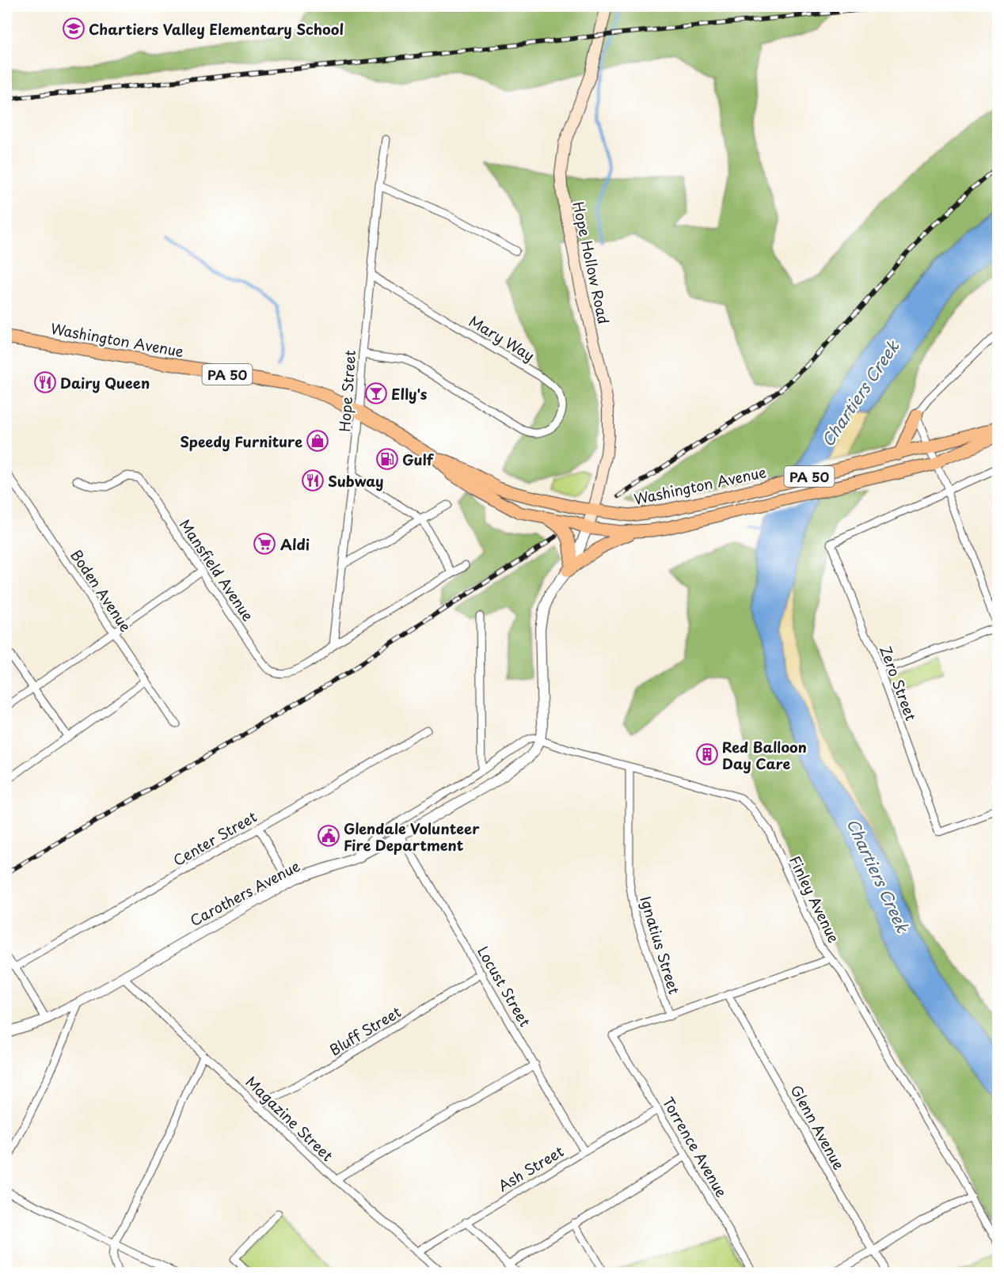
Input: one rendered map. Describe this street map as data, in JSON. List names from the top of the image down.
{
  "streets": {
    "main road": ["Hope Hollow Road", "Washington Avenue", "PA 50"],
    "street": [
      "Mary Way",
      "Hope Street",
      "Mansfield Avenue",
      "Boden Avenue",
      "Zero Street",
      "Center Street",
      "Carothers Avenue",
      "Finley Avenue",
      "Ignatius Street",
      "Locust Street",
      "Bluff Street",
      "Magazine Street",
      "Glenn Avenue",
      "Torrence Avenue",
      "Ash Street"
    ]
  },
  "crossings": [
    ["Hope Hollow Road", "Washington Avenue"],
    ["Mary Way", "Hope Street"],
    ["Washington Avenue", "PA 50"],
    ["Washington Avenue", "Hope Street"],
    ["Hope Street", "Mansfield Avenue"],
    ["Carothers Avenue", "Finley Avenue"],
    ["Carothers Avenue", "Locust Street"],
    ["Carothers Avenue", "Magazine Street"],
    ["Finley Avenue", "Ignatius Street"],
    ["Ignatius Street", "Torrence Avenue"],
    ["Locust Street", "Bluff Street"],
    ["Locust Street", "Ash Street"],
    ["Bluff Street", "Magazine Street"],
    ["Magazine Street", "Ash Street"],
    ["Torrence Avenue", "Ash Street"]
  ],
  "water": ["Chartiers Creek"],
  "places": {
    "school or university": ["Chartiers Valley Elementary School"],
    "restaurant": ["Dairy Queen", "Subway"],
    "bar": ["Elly's"],
    "shop": ["Speedy Furniture"],
    "fuel station": ["Gulf"],
    "supermarket": ["Aldi"],
    "building": ["Red Balloon Day Care"],
    "public building": ["Glendale Volunteer Fire Department"]
  }
}
